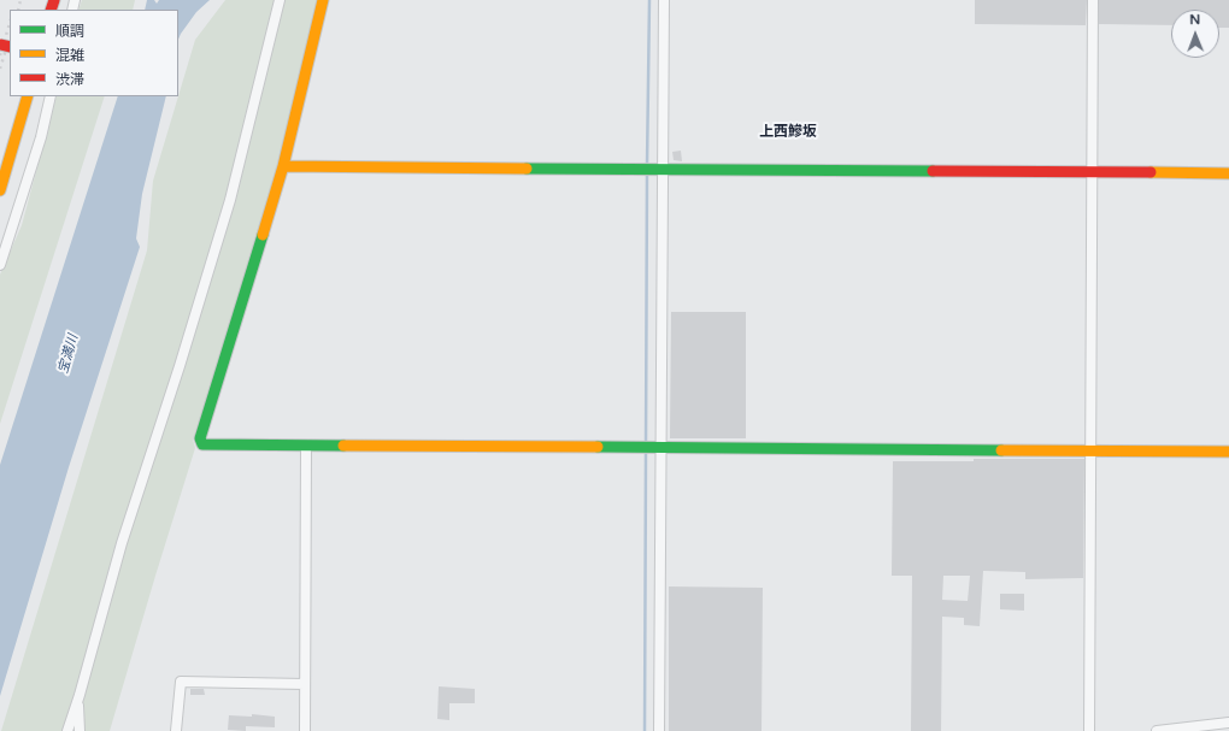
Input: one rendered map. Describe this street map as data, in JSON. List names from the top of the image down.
{
  "districts": ["上西鰺坂"],
  "water": ["宝満川"],
  "legend": ["順調", "混雑", "渋滞"],
  "north": "top"
}
